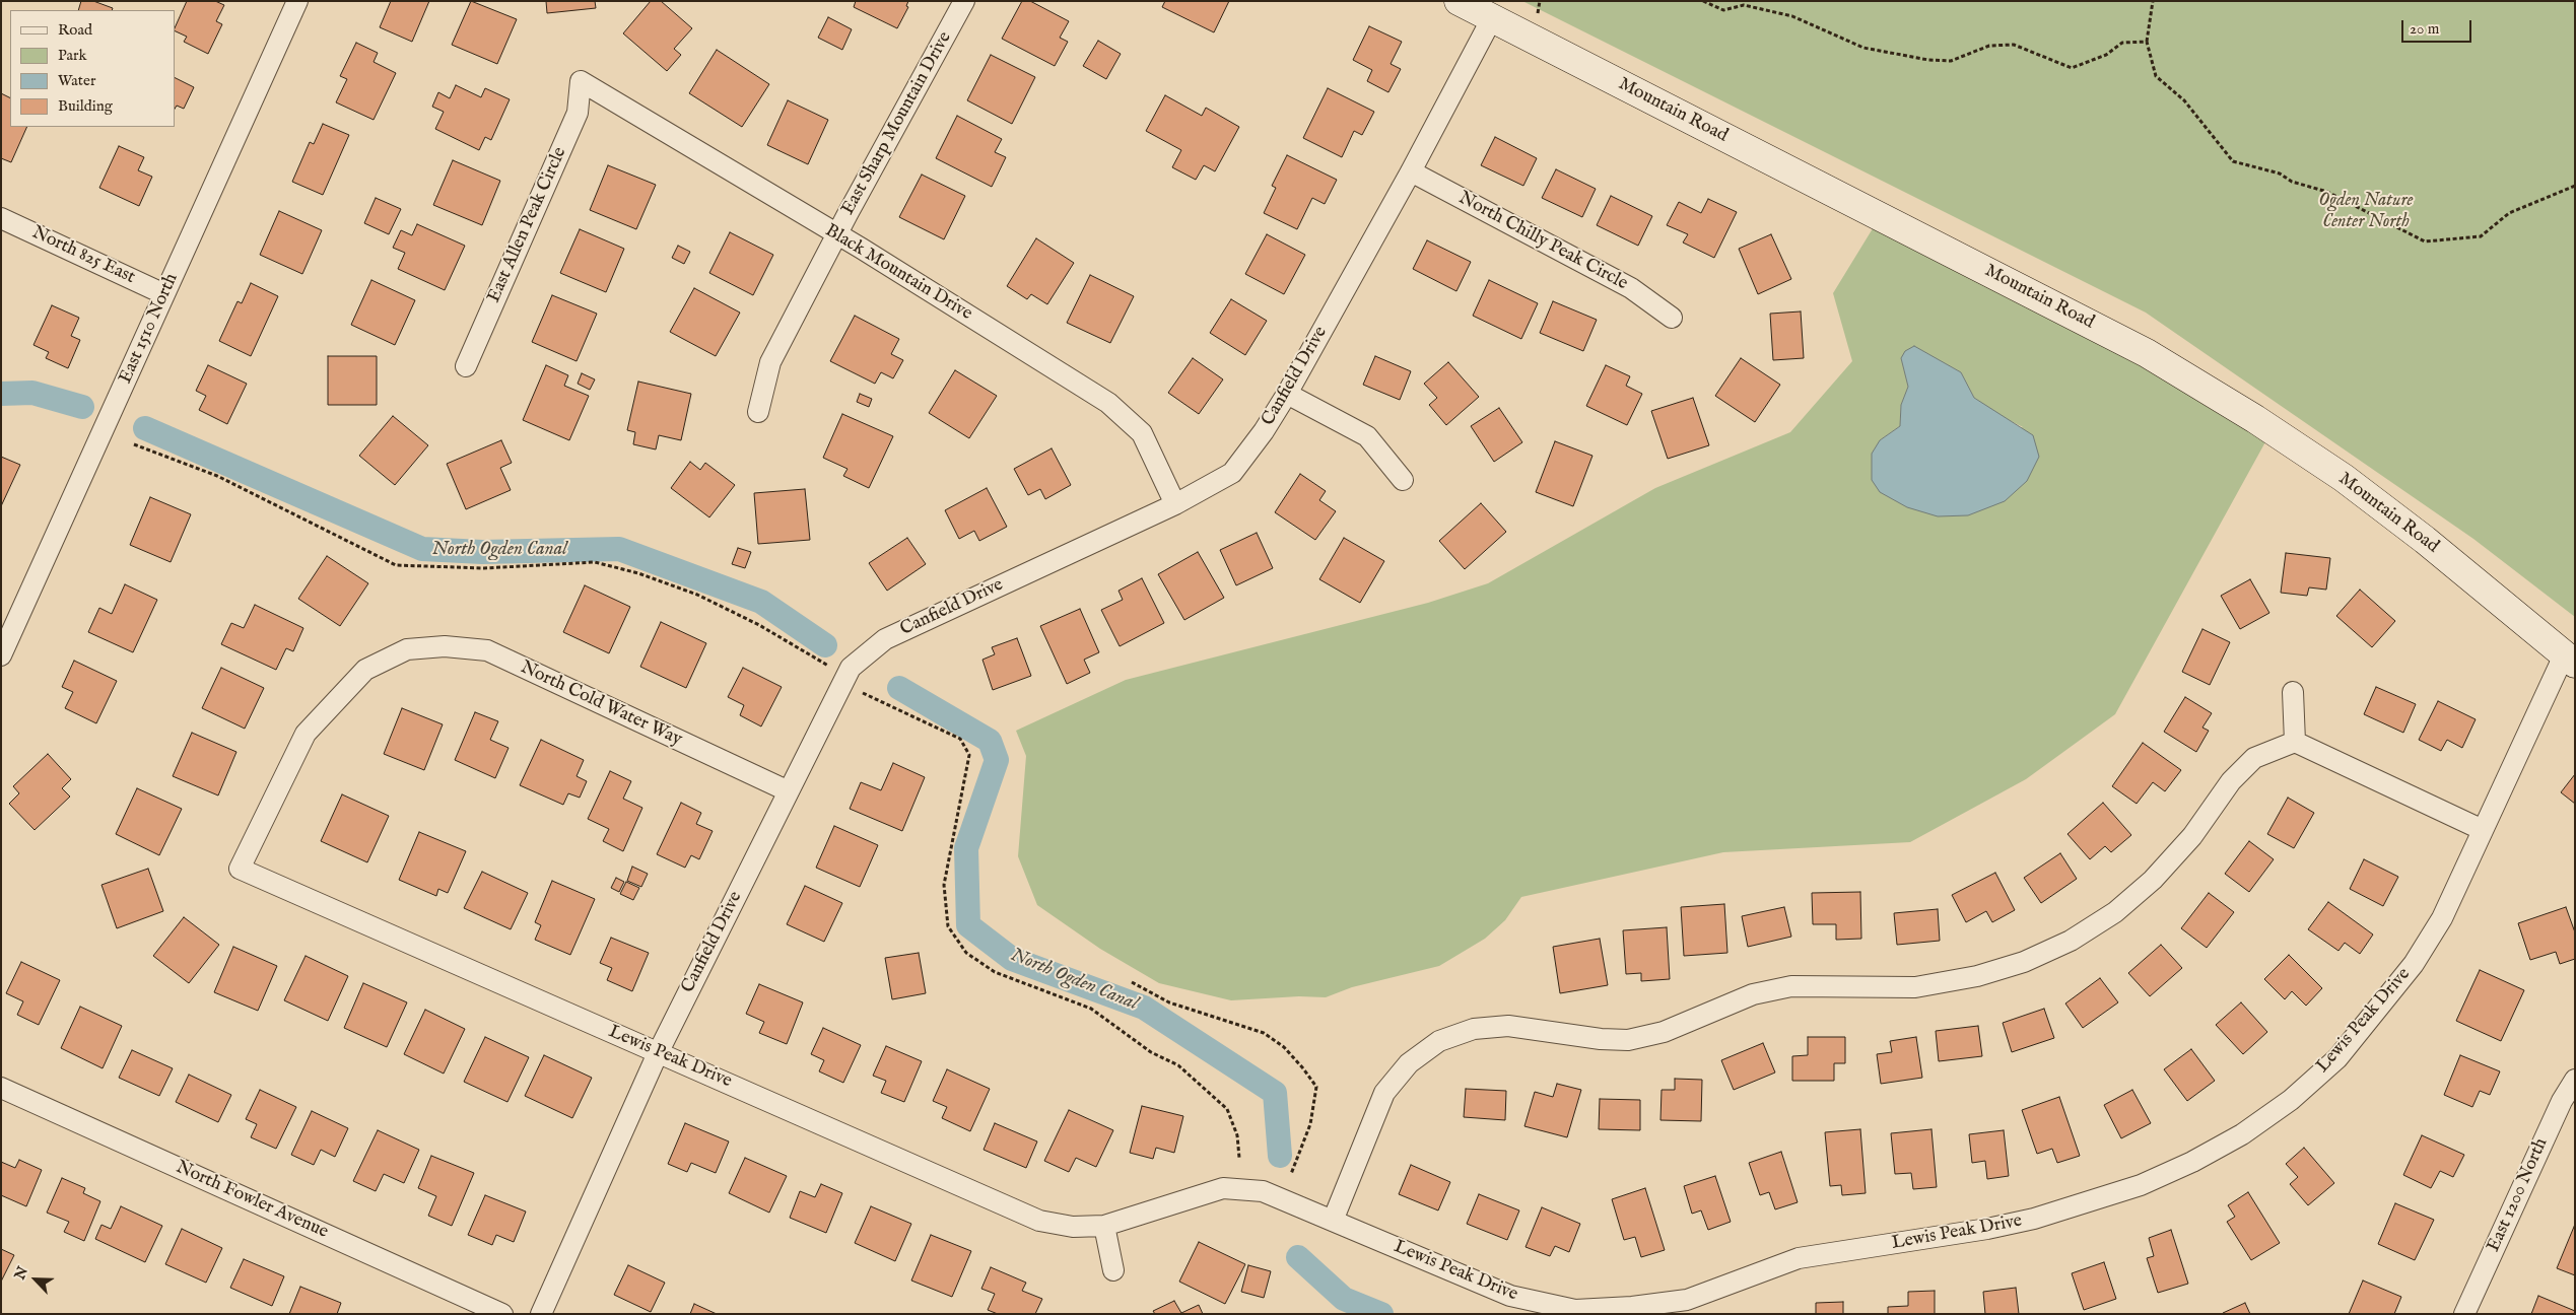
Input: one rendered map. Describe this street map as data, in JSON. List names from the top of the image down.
{
  "streets": {
    "street": [
      "Mountain Road",
      "East Sharp Mountain Drive",
      "East Allen Peak Circle",
      "North Chilly Peak Circle",
      "North 825 East",
      "Black Mountain Drive",
      "East 1510 North",
      "Canfield Drive",
      "North Cold Water Way",
      "Lewis Peak Drive",
      "East 1200 North",
      "North Fowler Avenue"
    ]
  },
  "crossings": [
    ["Mountain Road", "Canfield Drive"],
    ["Mountain Road", "Lewis Peak Drive"],
    ["East Sharp Mountain Drive", "Black Mountain Drive"],
    ["East Allen Peak Circle", "Black Mountain Drive"],
    ["North Chilly Peak Circle", "Canfield Drive"],
    ["North 825 East", "East 1510 North"],
    ["Black Mountain Drive", "Canfield Drive"],
    ["Canfield Drive", "North Cold Water Way"],
    ["Canfield Drive", "Lewis Peak Drive"],
    ["North Cold Water Way", "Lewis Peak Drive"]
  ],
  "water": ["North Ogden Canal"],
  "parks": ["Ogden Nature Center North"],
  "legend": [
    "Road",
    "Park",
    "Water",
    "Building"
  ],
  "scale_bar": "20 m",
  "north": "top left"
}
